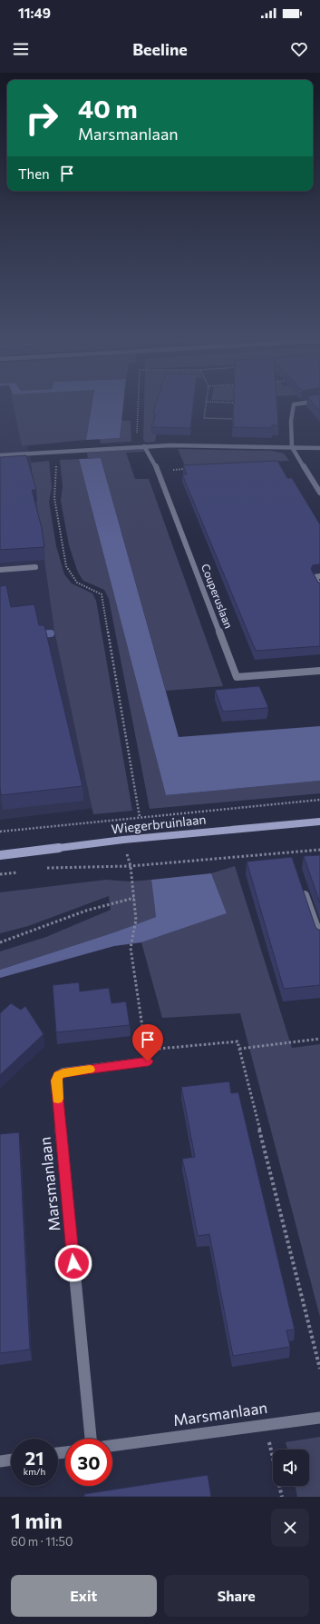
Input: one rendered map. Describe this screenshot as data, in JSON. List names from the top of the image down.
{
  "streets": {
    "street": ["Couperuslaan", "Wiegerbruinlaan", "Marsmanlaan"]
  },
  "page": {
    "status": "11:49",
    "header": "Beeline",
    "turn": ["40 m", "Marsmanlaan"],
    "then": "Then",
    "speed": "21 km/h",
    "limit": "30",
    "heading": ["1 min", "60 m · 11:50"],
    "buttons": ["Exit", "Share"]
  }
}
